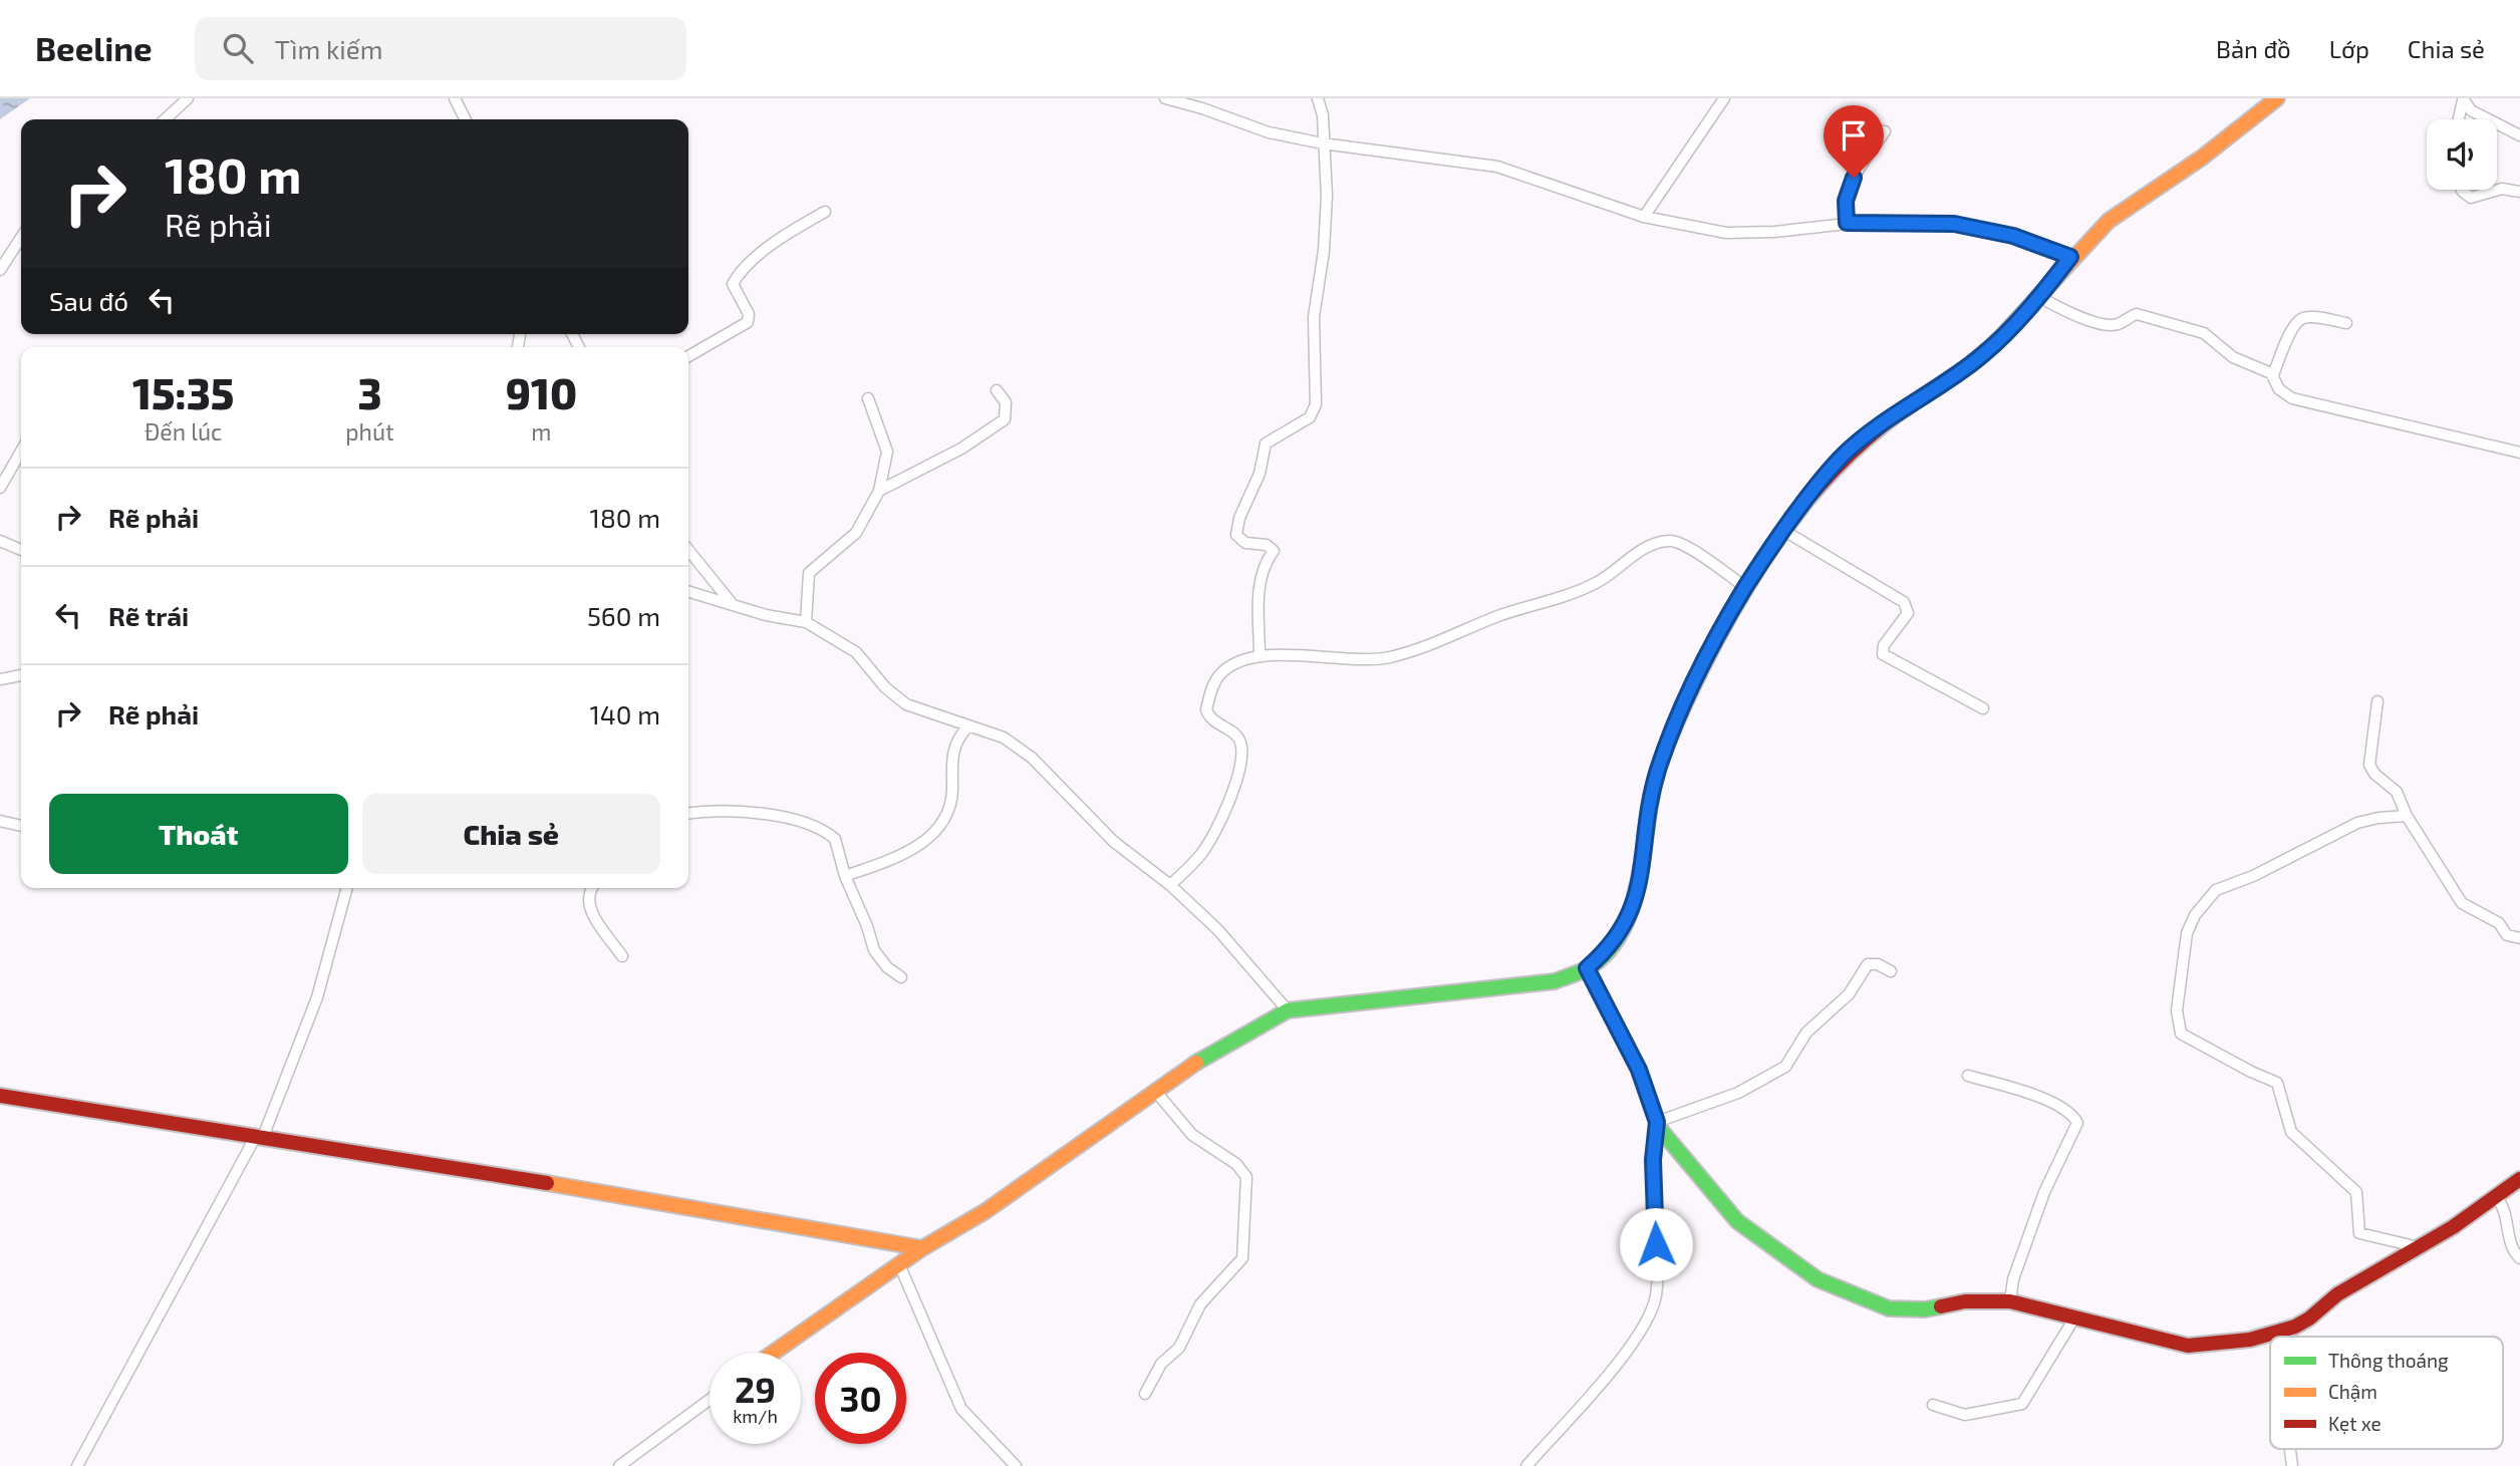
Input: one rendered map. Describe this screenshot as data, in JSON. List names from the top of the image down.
{
  "legend": ["Thông thoáng", "Chậm", "Kẹt xe"],
  "page": {
    "header": "Beeline",
    "search": "Tìm kiếm",
    "nav": ["Bản đồ", "Lớp", "Chia sẻ"],
    "turn": ["180 m", "Rẽ phải"],
    "then": "Sau đó",
    "eta": [
      "15:35",
      "Đến lúc",
      "3",
      "phút",
      "910",
      "m"
    ],
    "list": [
      {
        "name": "Rẽ phải",
        "value": "180 m"
      },
      {
        "name": "Rẽ trái",
        "value": "560 m"
      },
      {
        "name": "Rẽ phải",
        "value": "140 m"
      }
    ],
    "buttons": ["Thoát", "Chia sẻ"],
    "speed": "29 km/h",
    "limit": "30"
  }
}
